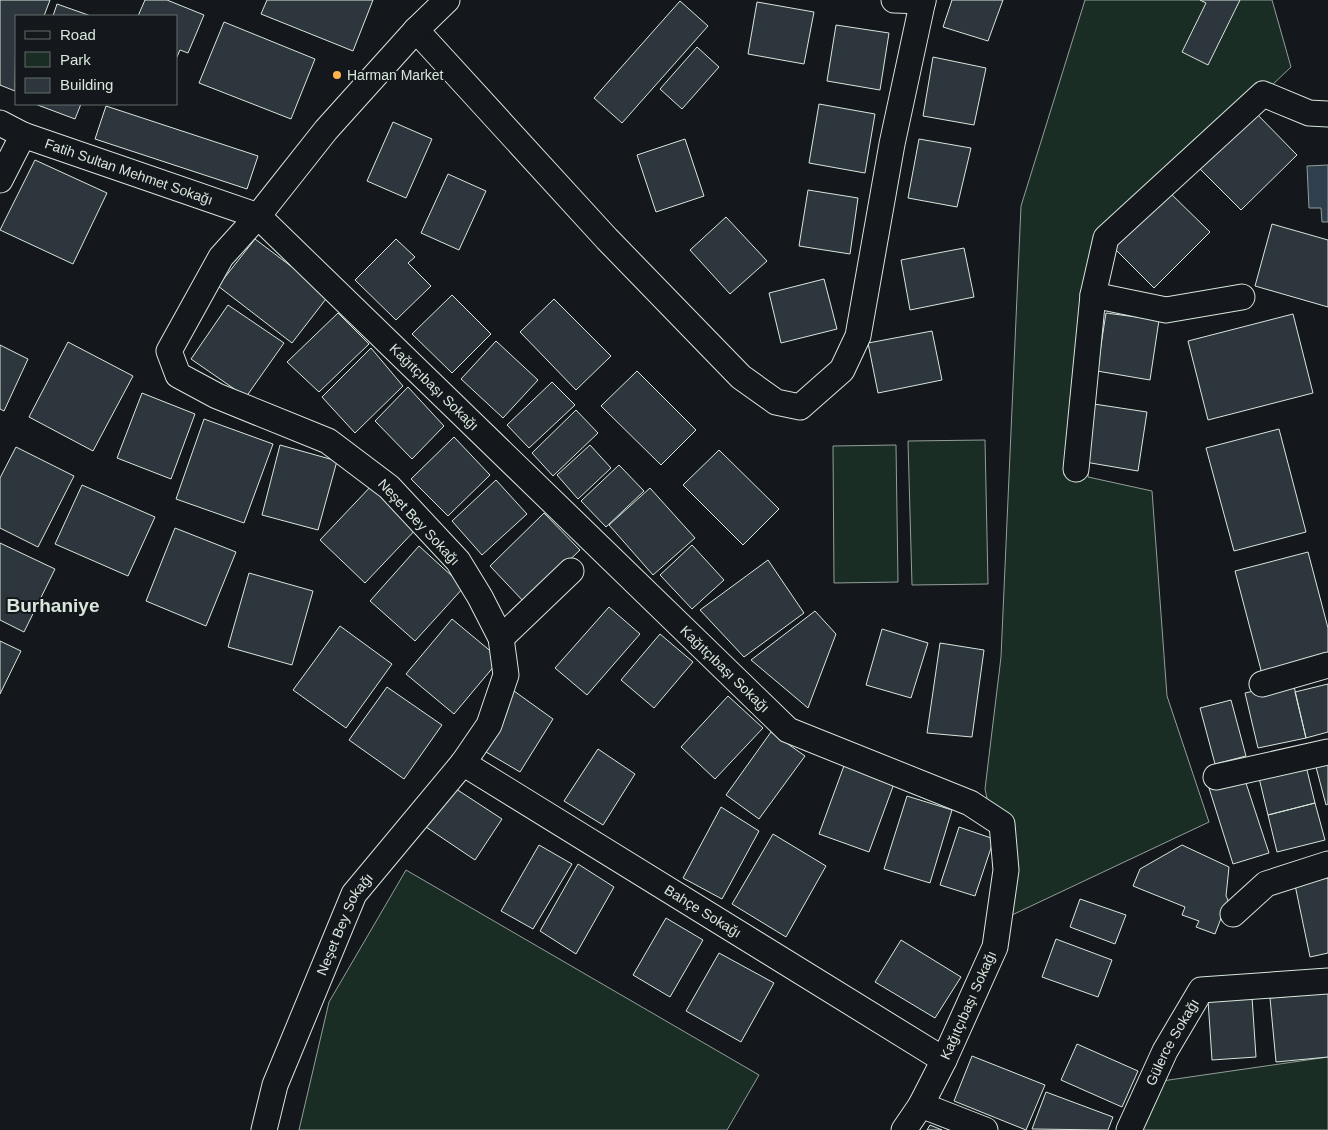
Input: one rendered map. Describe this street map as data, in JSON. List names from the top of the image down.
{
  "streets": {
    "street": [
      "Fatih Sultan Mehmet Sokağı",
      "Kağıtçıbaşı Sokağı",
      "Neşet Bey Sokağı",
      "Bahçe Sokağı",
      "Gülerce Sokağı"
    ]
  },
  "crossings": [
    ["Fatih Sultan Mehmet Sokağı", "Kağıtçıbaşı Sokağı"],
    ["Fatih Sultan Mehmet Sokağı", "Neşet Bey Sokağı"],
    ["Kağıtçıbaşı Sokağı", "Neşet Bey Sokağı"],
    ["Kağıtçıbaşı Sokağı", "Bahçe Sokağı"],
    ["Neşet Bey Sokağı", "Bahçe Sokağı"]
  ],
  "districts": ["Burhaniye"],
  "places": ["Harman Market"],
  "legend": ["Road", "Park", "Building"]
}
